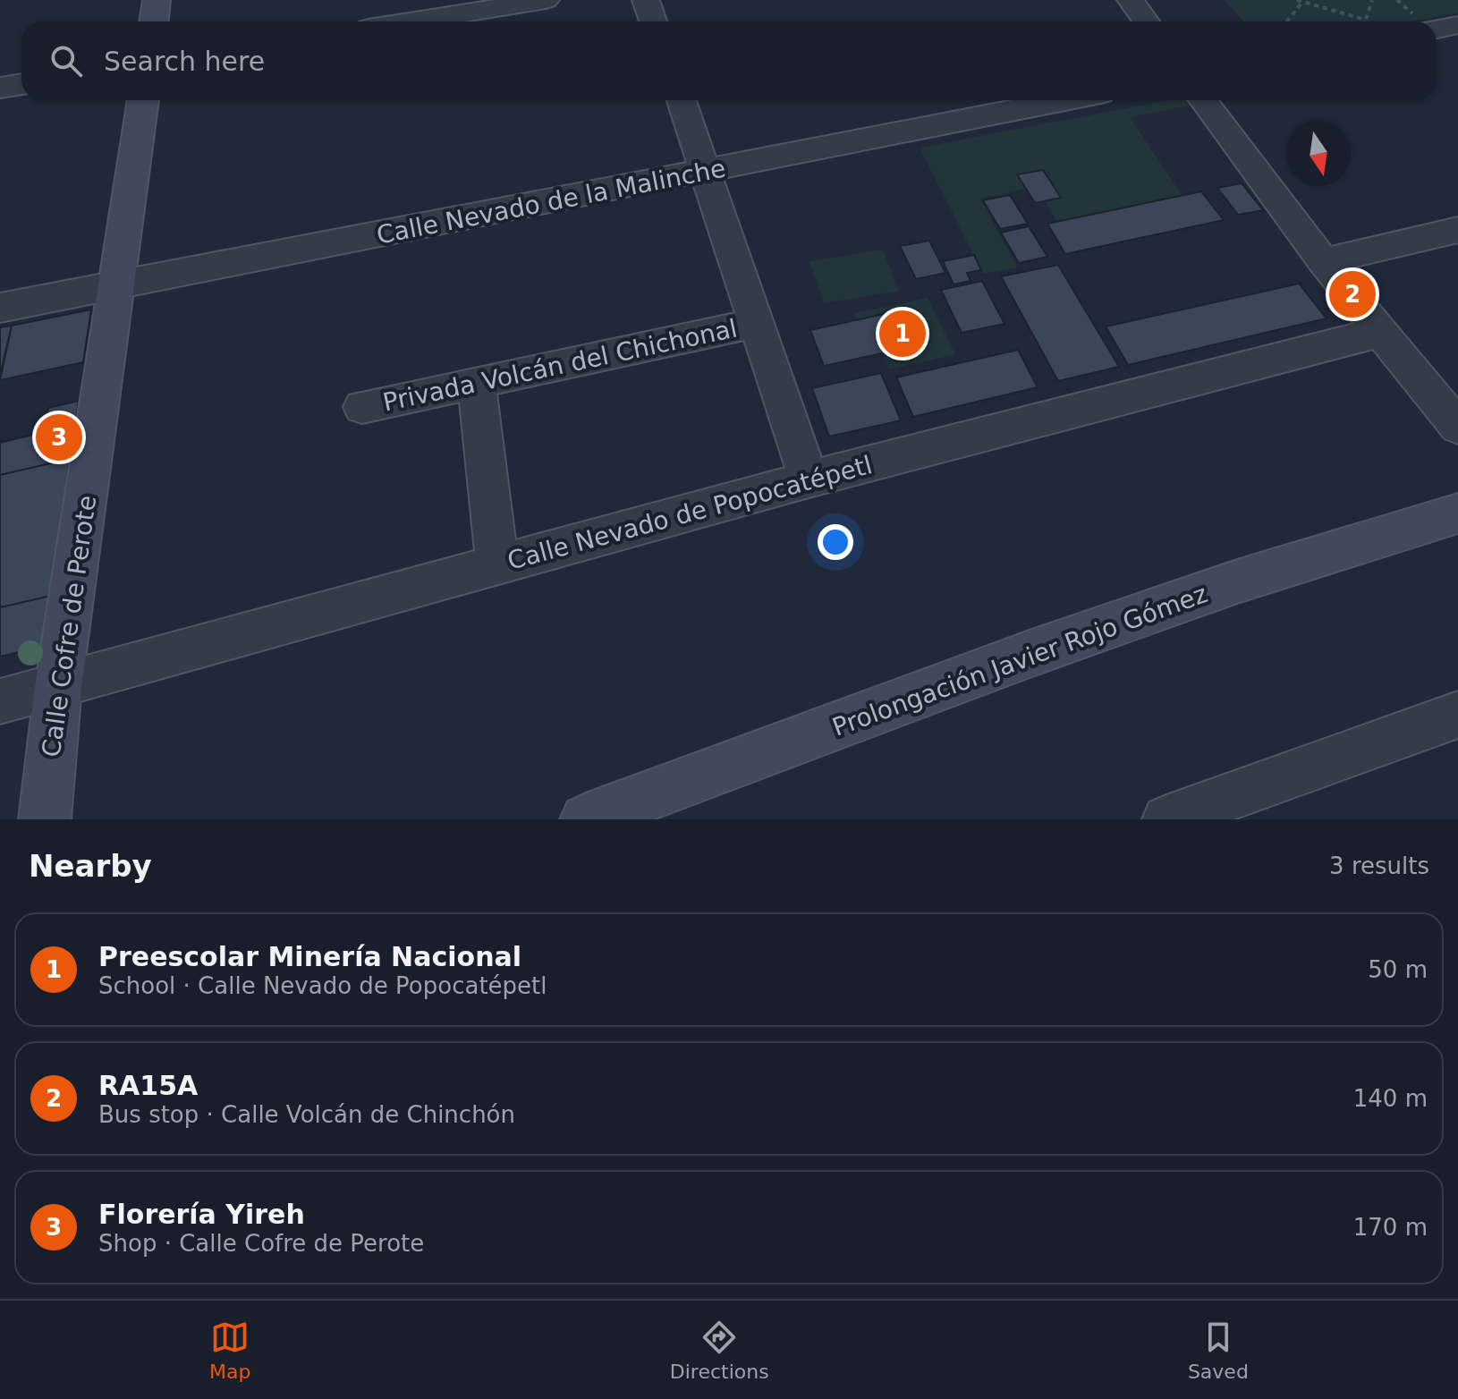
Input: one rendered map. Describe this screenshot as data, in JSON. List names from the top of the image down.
{
  "streets": {
    "street": [
      "Calle Nevado de la Malinche",
      "Privada Volcán del Chichonal",
      "Calle Nevado de Popocatépetl",
      "Calle Cofre de Perote",
      "Prolongación Javier Rojo Gómez"
    ]
  },
  "crossings": [
    ["Calle Nevado de la Malinche", "Calle Cofre de Perote"],
    ["Calle Nevado de Popocatépetl", "Calle Cofre de Perote"]
  ],
  "north": "bottom",
  "page": {
    "search": "Search here",
    "pins": ["2", "1", "3"],
    "heading": ["Nearby", "3 results"],
    "list": [
      {
        "mark": "1",
        "name": "Preescolar Minería Nacional",
        "note": "School · Calle Nevado de Popocatépetl",
        "value": "50 m"
      },
      {
        "mark": "2",
        "name": "RA15A",
        "note": "Bus stop · Calle Volcán de Chinchón",
        "value": "140 m"
      },
      {
        "mark": "3",
        "name": "Florería Yireh",
        "note": "Shop · Calle Cofre de Perote",
        "value": "170 m"
      }
    ],
    "nav": ["Map", "Directions", "Saved"]
  }
}
